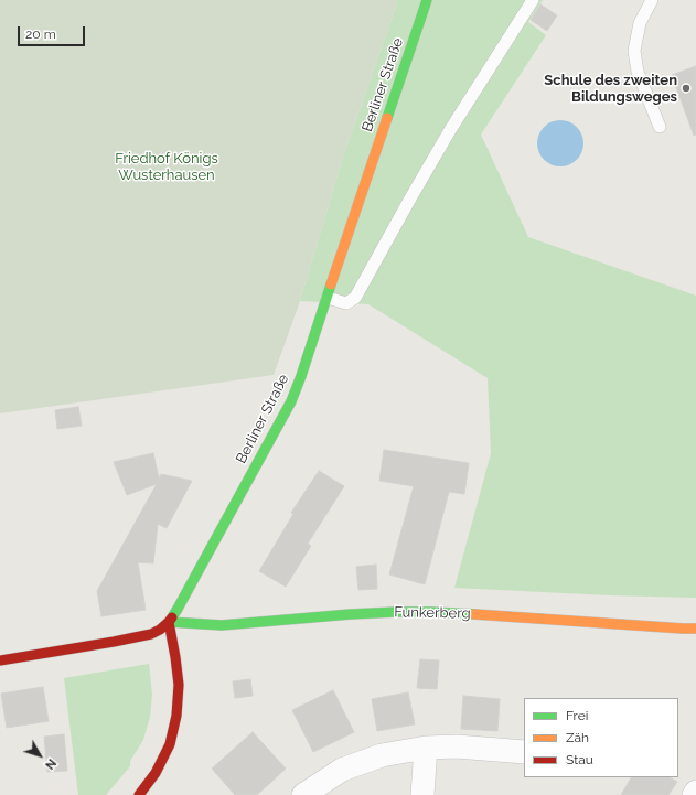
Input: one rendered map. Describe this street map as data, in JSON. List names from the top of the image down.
{
  "streets": {
    "street": ["Berliner Straße", "Funkerberg"]
  },
  "crossings": [
    ["Berliner Straße", "Funkerberg"]
  ],
  "parks": ["Friedhof Königs Wusterhausen"],
  "places": ["Schule des zweiten Bildungsweges"],
  "legend": ["Frei", "Zäh", "Stau"],
  "scale_bar": "20 m",
  "north": "bottom right"
}
